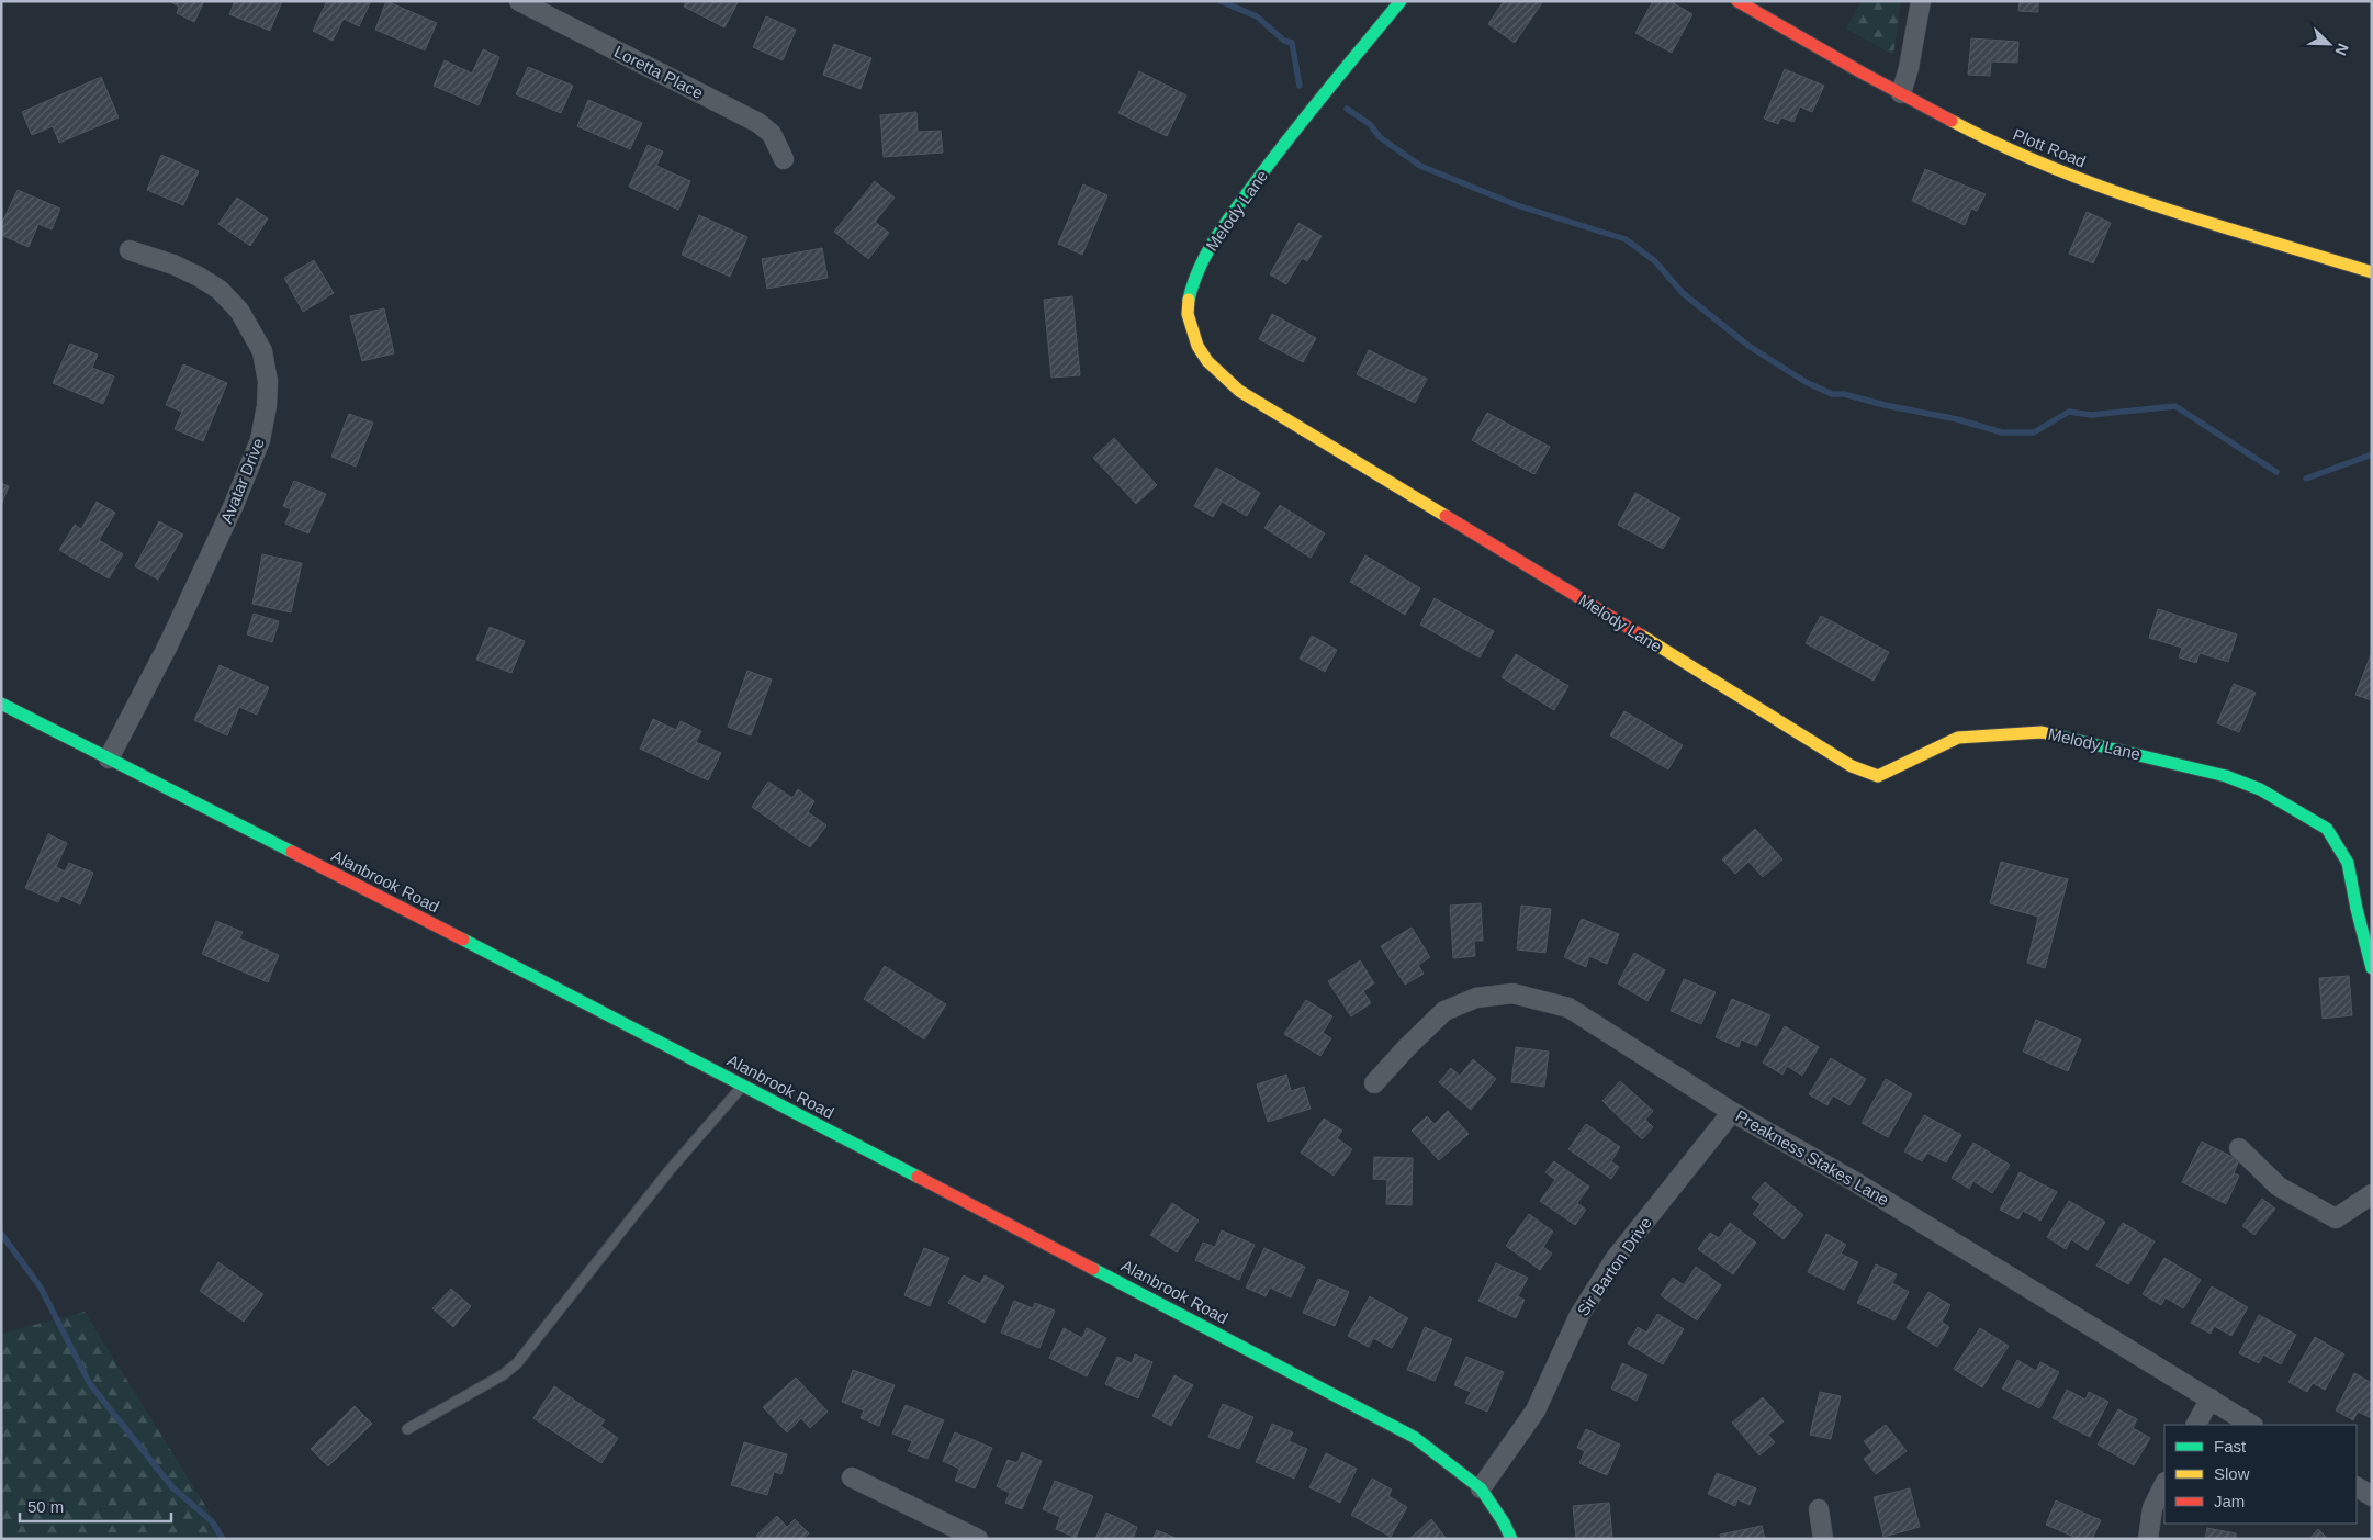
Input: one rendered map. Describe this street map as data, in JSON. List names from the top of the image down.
{
  "streets": {
    "street": [
      "Loretta Place",
      "Plott Road",
      "Melody Lane",
      "Avatar Drive",
      "Alanbrook Road",
      "Preakness Stakes Lane",
      "Sir Barton Drive"
    ]
  },
  "crossings": [
    ["Avatar Drive", "Alanbrook Road"],
    ["Alanbrook Road", "Sir Barton Drive"],
    ["Preakness Stakes Lane", "Sir Barton Drive"]
  ],
  "legend": ["Fast", "Slow", "Jam"],
  "scale_bar": "50 m",
  "north": "bottom right"
}
